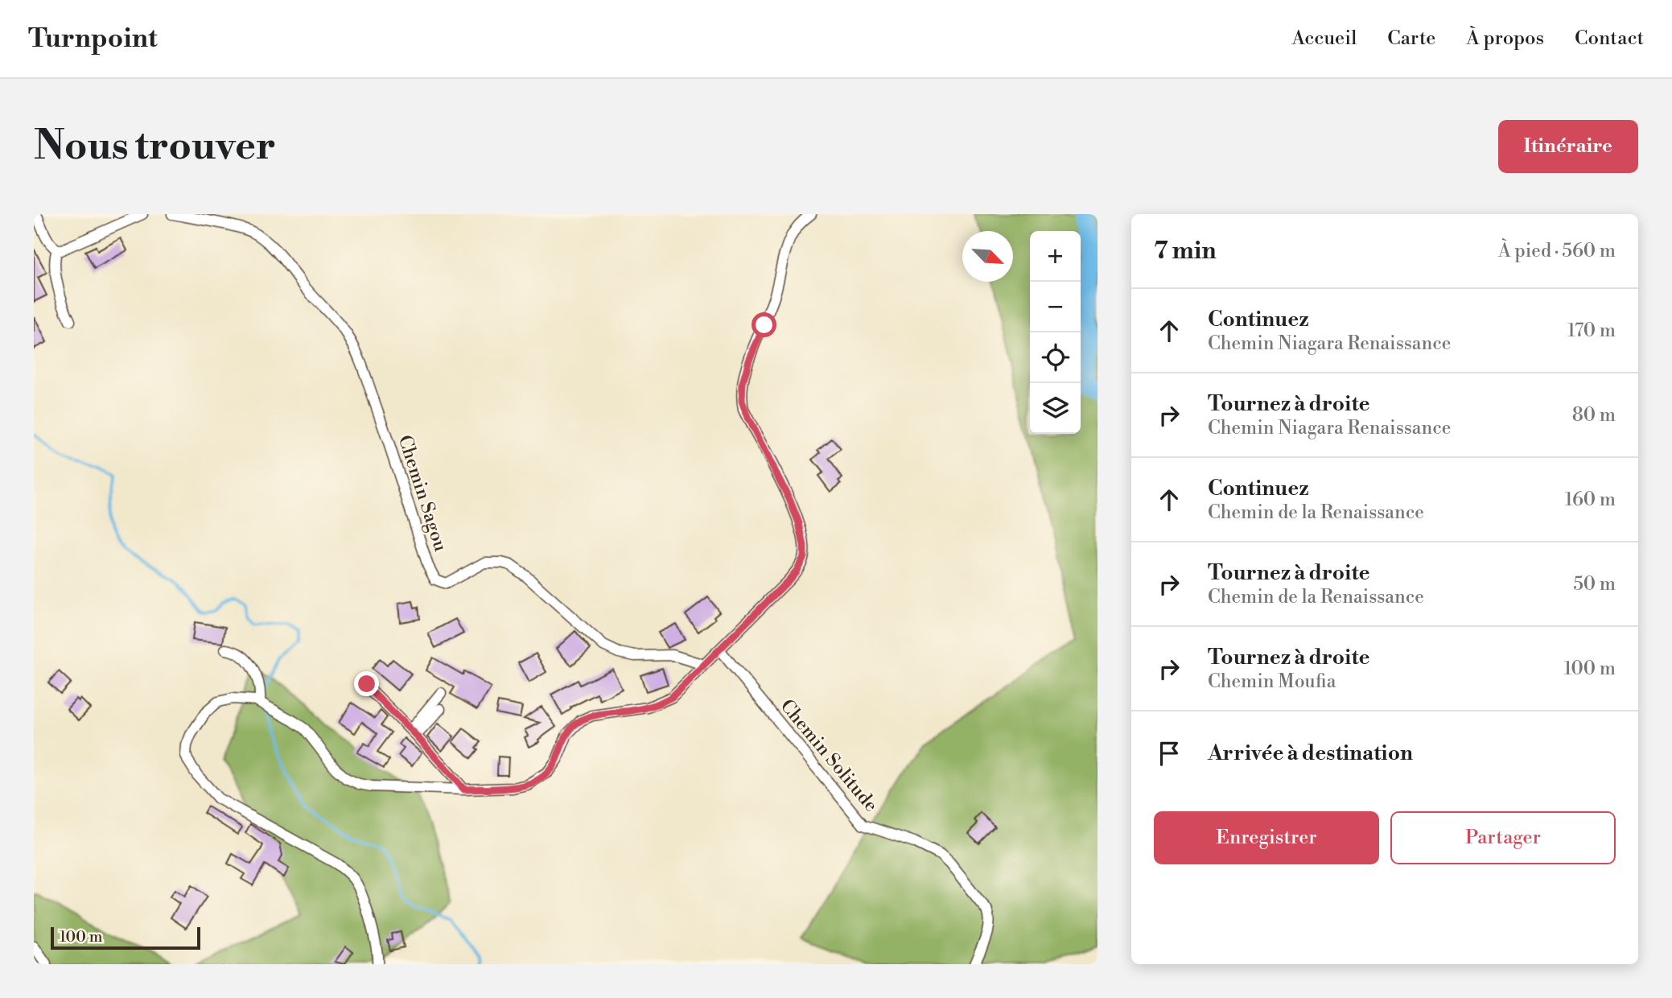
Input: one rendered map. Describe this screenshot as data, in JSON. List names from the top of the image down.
{
  "streets": {
    "street": ["Chemin Sagou", "Chemin Solitude"]
  },
  "scale_bar": "100 m",
  "north": "bottom right",
  "page": {
    "header": "Turnpoint",
    "nav": [
      "Accueil",
      "Carte",
      "À propos",
      "Contact"
    ],
    "buttons": [
      "Itinéraire",
      ["Enregistrer", "Partager"]
    ],
    "title": "Nous trouver",
    "heading": ["7 min", "À pied · 560 m"],
    "map_buttons": ["+", "−"],
    "list": [
      ["Continuez", "Chemin Niagara Renaissance", "170 m"],
      ["Tournez à droite", "Chemin Niagara Renaissance", "80 m"],
      ["Continuez", "Chemin de la Renaissance", "160 m"],
      ["Tournez à droite", "Chemin de la Renaissance", "50 m"],
      ["Tournez à droite", "Chemin Moufia", "100 m"],
      "Arrivée à destination"
    ],
    "scale": "100 m"
  }
}
